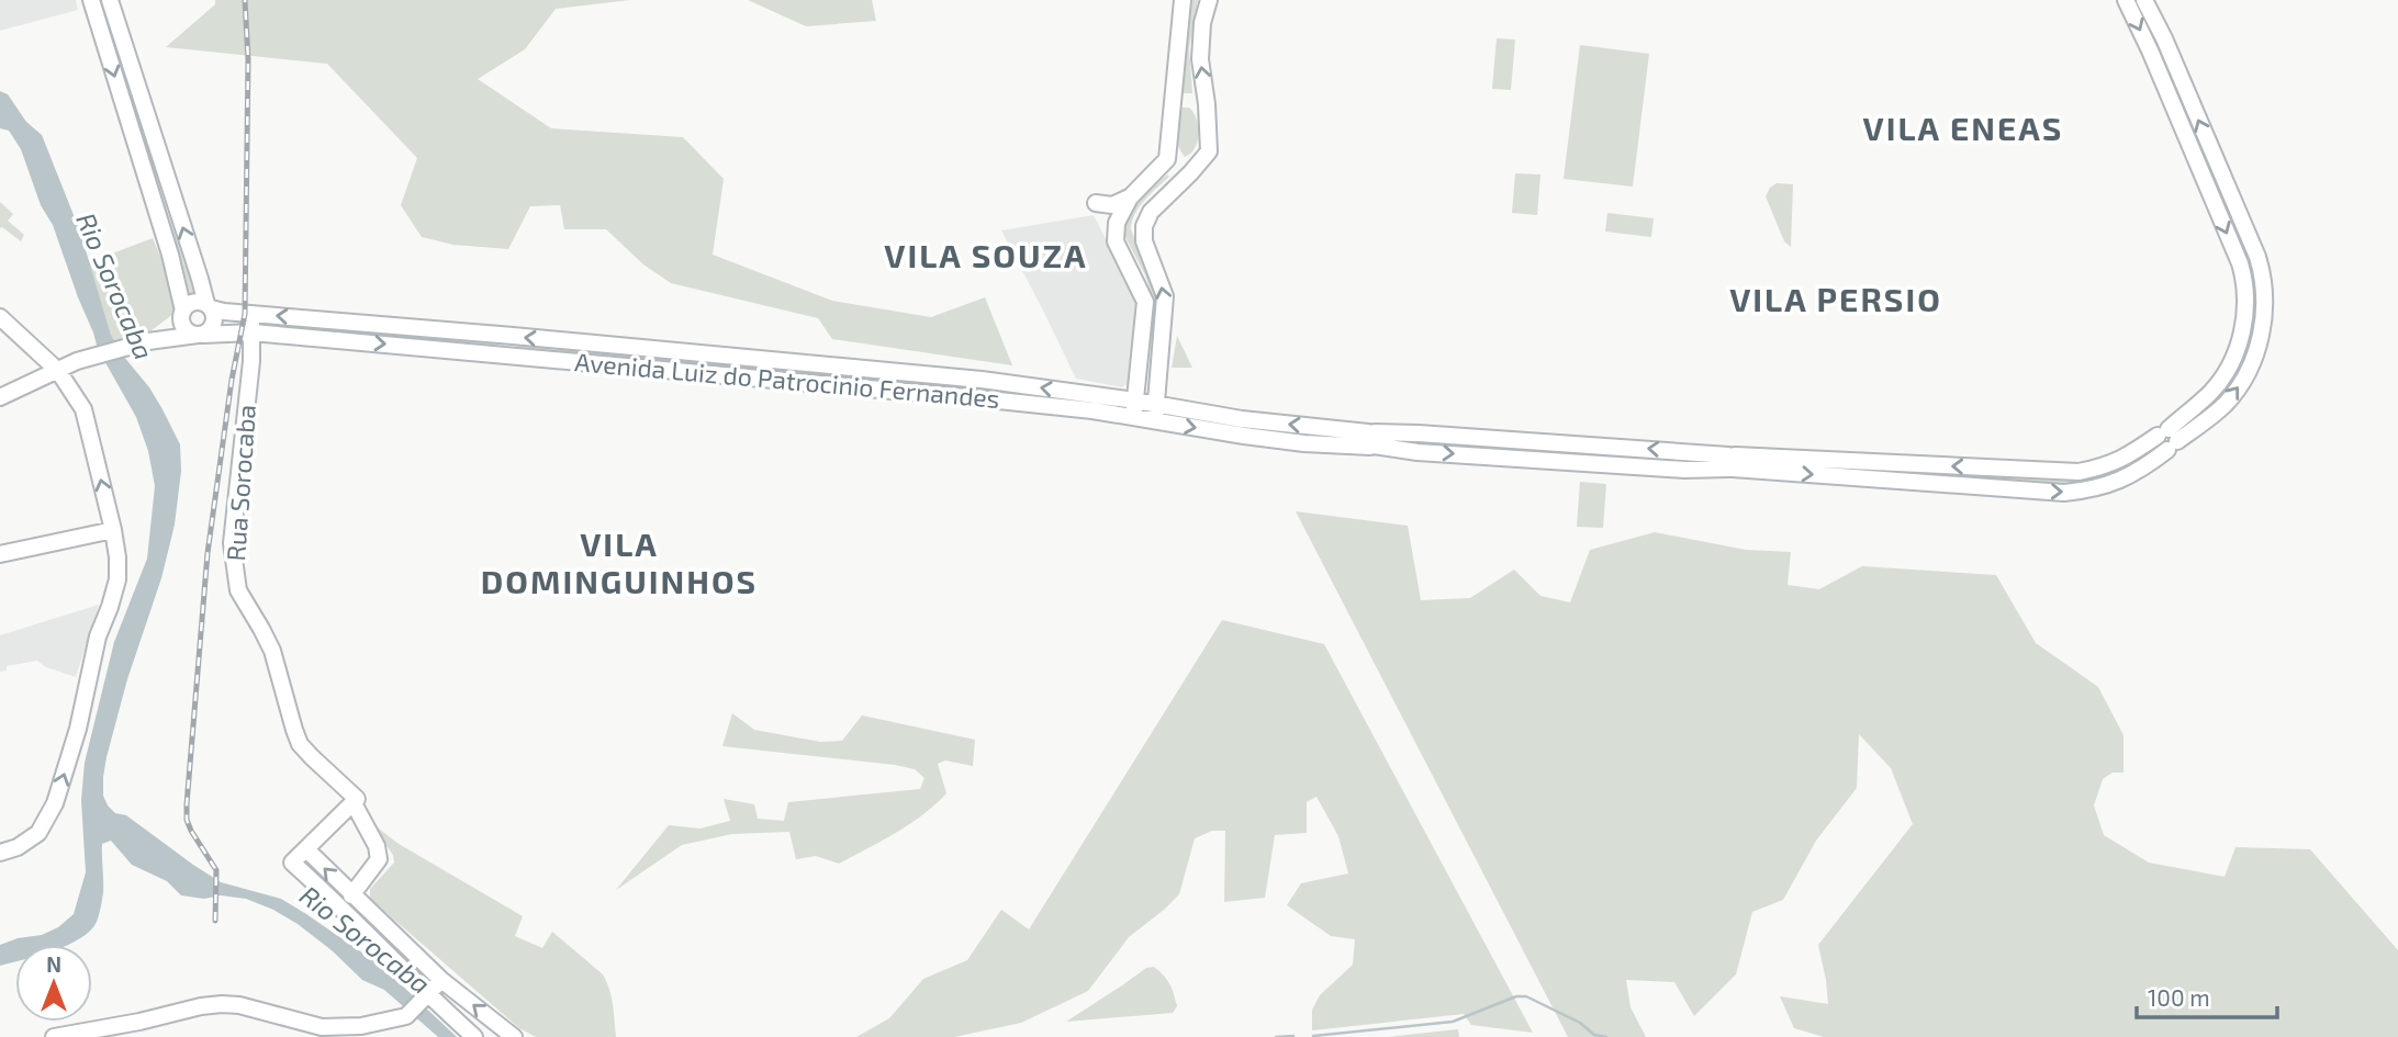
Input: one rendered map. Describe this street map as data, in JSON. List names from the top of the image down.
{
  "streets": {
    "main road": ["Avenida Luiz do Patrocinio Fernandes", "Rua Sorocaba"]
  },
  "crossings": [
    ["Avenida Luiz do Patrocinio Fernandes", "Rua Sorocaba"]
  ],
  "districts": [
    "VILA ENEAS",
    "VILA SOUZA",
    "VILA PERSIO",
    "VILA DOMINGUINHOS"
  ],
  "water": ["Rio Sorocaba"],
  "scale_bar": "100 m",
  "north": "top"
}
